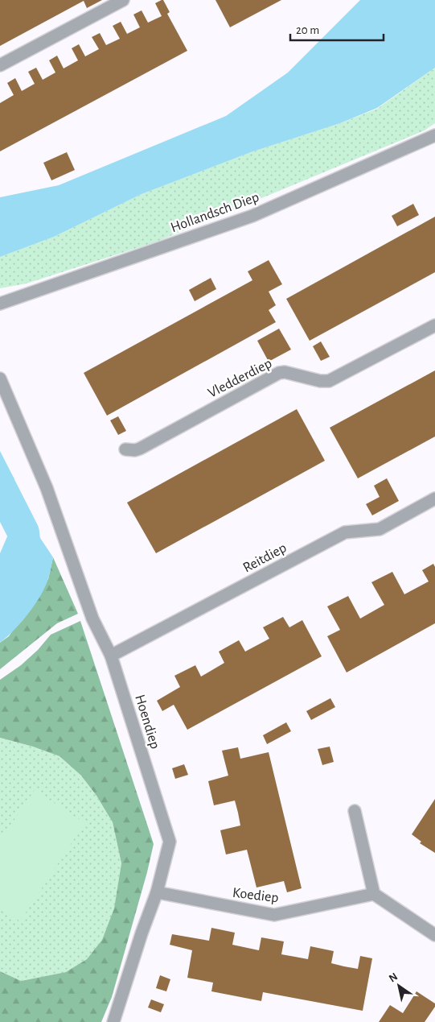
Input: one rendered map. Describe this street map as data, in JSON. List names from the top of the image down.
{
  "streets": {
    "street": [
      "Hollandsch Diep",
      "Vledderdiep",
      "Reitdiep",
      "Hoendiep",
      "Koediep"
    ]
  },
  "crossings": [
    ["Reitdiep", "Hoendiep"],
    ["Hoendiep", "Koediep"]
  ],
  "scale_bar": "20 m",
  "north": "top left"
}
